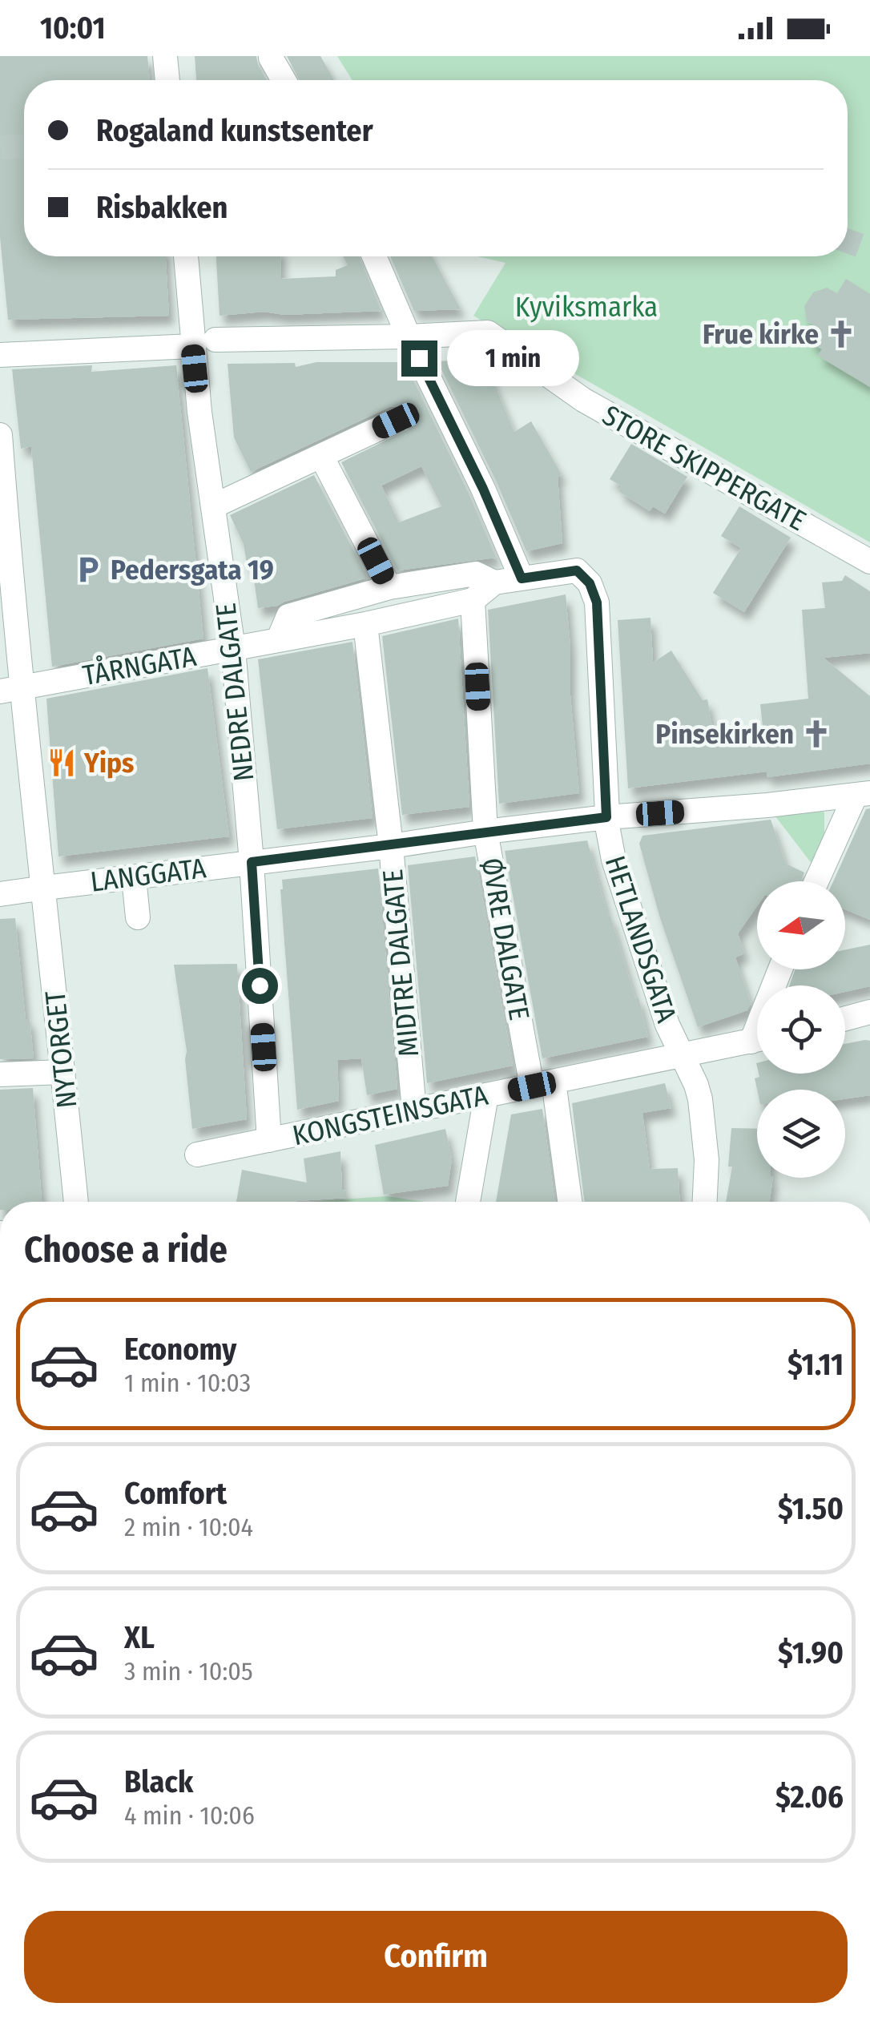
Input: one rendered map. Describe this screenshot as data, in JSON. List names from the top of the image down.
{
  "streets": {
    "street": [
      "STORE SKIPPERGATE",
      "TÅRNGATA",
      "NEDRE DALGATE",
      "LANGGATA",
      "ØVRE DALGATE",
      "HETLANDSGATA",
      "MIDTRE DALGATE",
      "NYTORGET",
      "KONGSTEINSGATA"
    ]
  },
  "crossings": [
    ["TÅRNGATA", "NEDRE DALGATE"],
    ["TÅRNGATA", "ØVRE DALGATE"],
    ["TÅRNGATA", "MIDTRE DALGATE"],
    ["TÅRNGATA", "NYTORGET"],
    ["NEDRE DALGATE", "LANGGATA"],
    ["NEDRE DALGATE", "KONGSTEINSGATA"],
    ["LANGGATA", "ØVRE DALGATE"],
    ["LANGGATA", "HETLANDSGATA"],
    ["LANGGATA", "MIDTRE DALGATE"],
    ["LANGGATA", "NYTORGET"],
    ["ØVRE DALGATE", "KONGSTEINSGATA"],
    ["HETLANDSGATA", "KONGSTEINSGATA"],
    ["MIDTRE DALGATE", "KONGSTEINSGATA"]
  ],
  "parks": ["Kyviksmarka"],
  "places": {
    "church": ["Frue kirke", "Pinsekirken"],
    "parking": ["Pedersgata 19"],
    "restaurant": ["Yips"]
  },
  "north": "left",
  "page": {
    "status": "10:01",
    "banner": ["Rogaland kunstsenter", "Risbakken"],
    "bubble": "1 min",
    "heading": "Choose a ride",
    "list": [
      {
        "name": "Economy",
        "note": "1 min · 10:03",
        "value": "$1.11"
      },
      {
        "name": "Comfort",
        "note": "2 min · 10:04",
        "value": "$1.50"
      },
      {
        "name": "XL",
        "note": "3 min · 10:05",
        "value": "$1.90"
      },
      {
        "name": "Black",
        "note": "4 min · 10:06",
        "value": "$2.06"
      }
    ],
    "buttons": "Confirm"
  }
}
